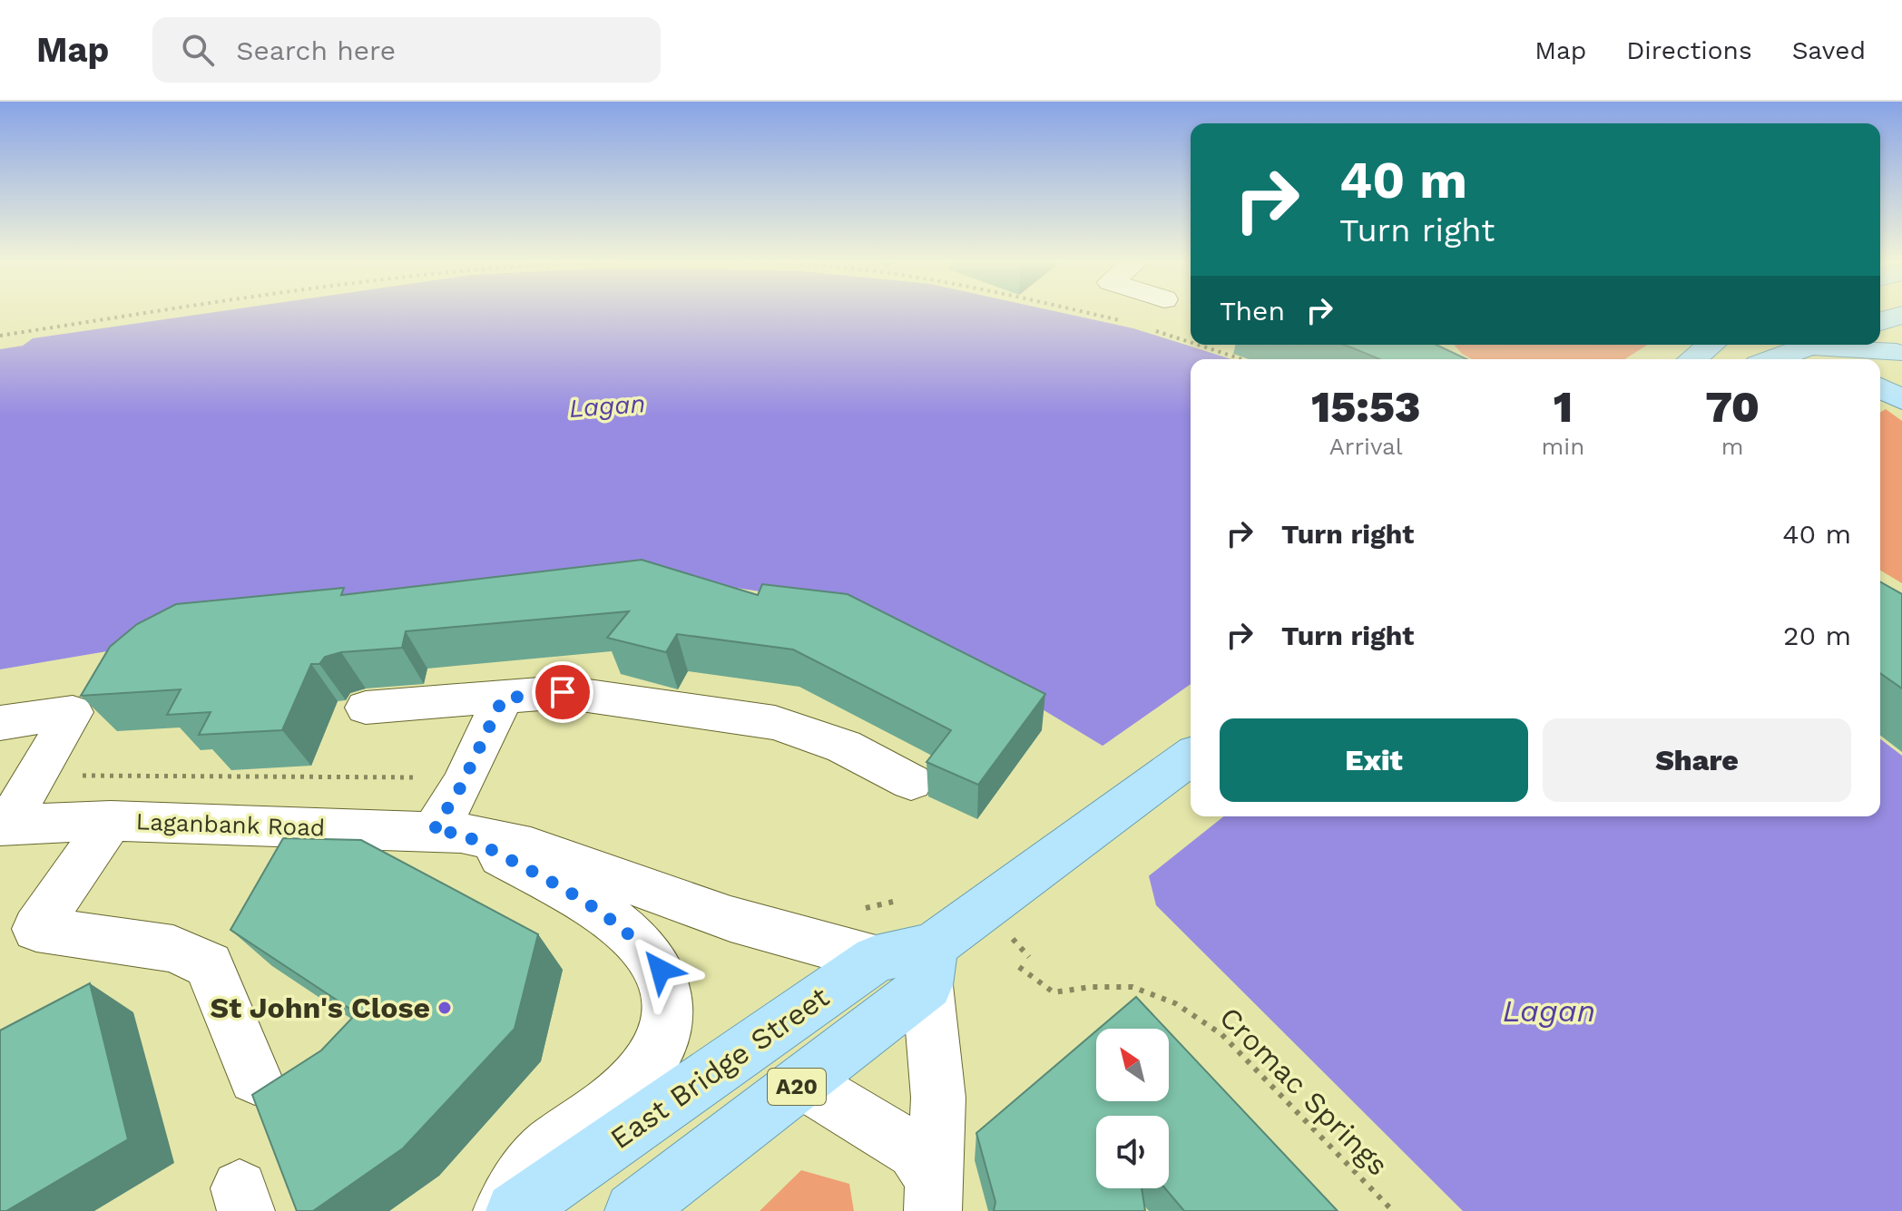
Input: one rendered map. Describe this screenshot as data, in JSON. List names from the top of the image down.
{
  "streets": {
    "main road": ["East Bridge Street", "A20"],
    "street": ["Laganbank Road"],
    "path": ["Cromac Springs"]
  },
  "crossings": [
    ["Laganbank Road", "East Bridge Street"]
  ],
  "water": ["Lagan"],
  "places": ["St John's Close"],
  "north": "top left",
  "page": {
    "header": "Map",
    "search": "Search here",
    "nav": ["Map", "Directions", "Saved"],
    "turn": ["40 m", "Turn right"],
    "then": "Then",
    "eta": [
      "15:53",
      "Arrival",
      "1",
      "min",
      "70",
      "m"
    ],
    "list": [
      {
        "name": "Turn right",
        "value": "40 m"
      },
      {
        "name": "Turn right",
        "value": "20 m"
      }
    ],
    "buttons": ["Exit", "Share"]
  }
}
